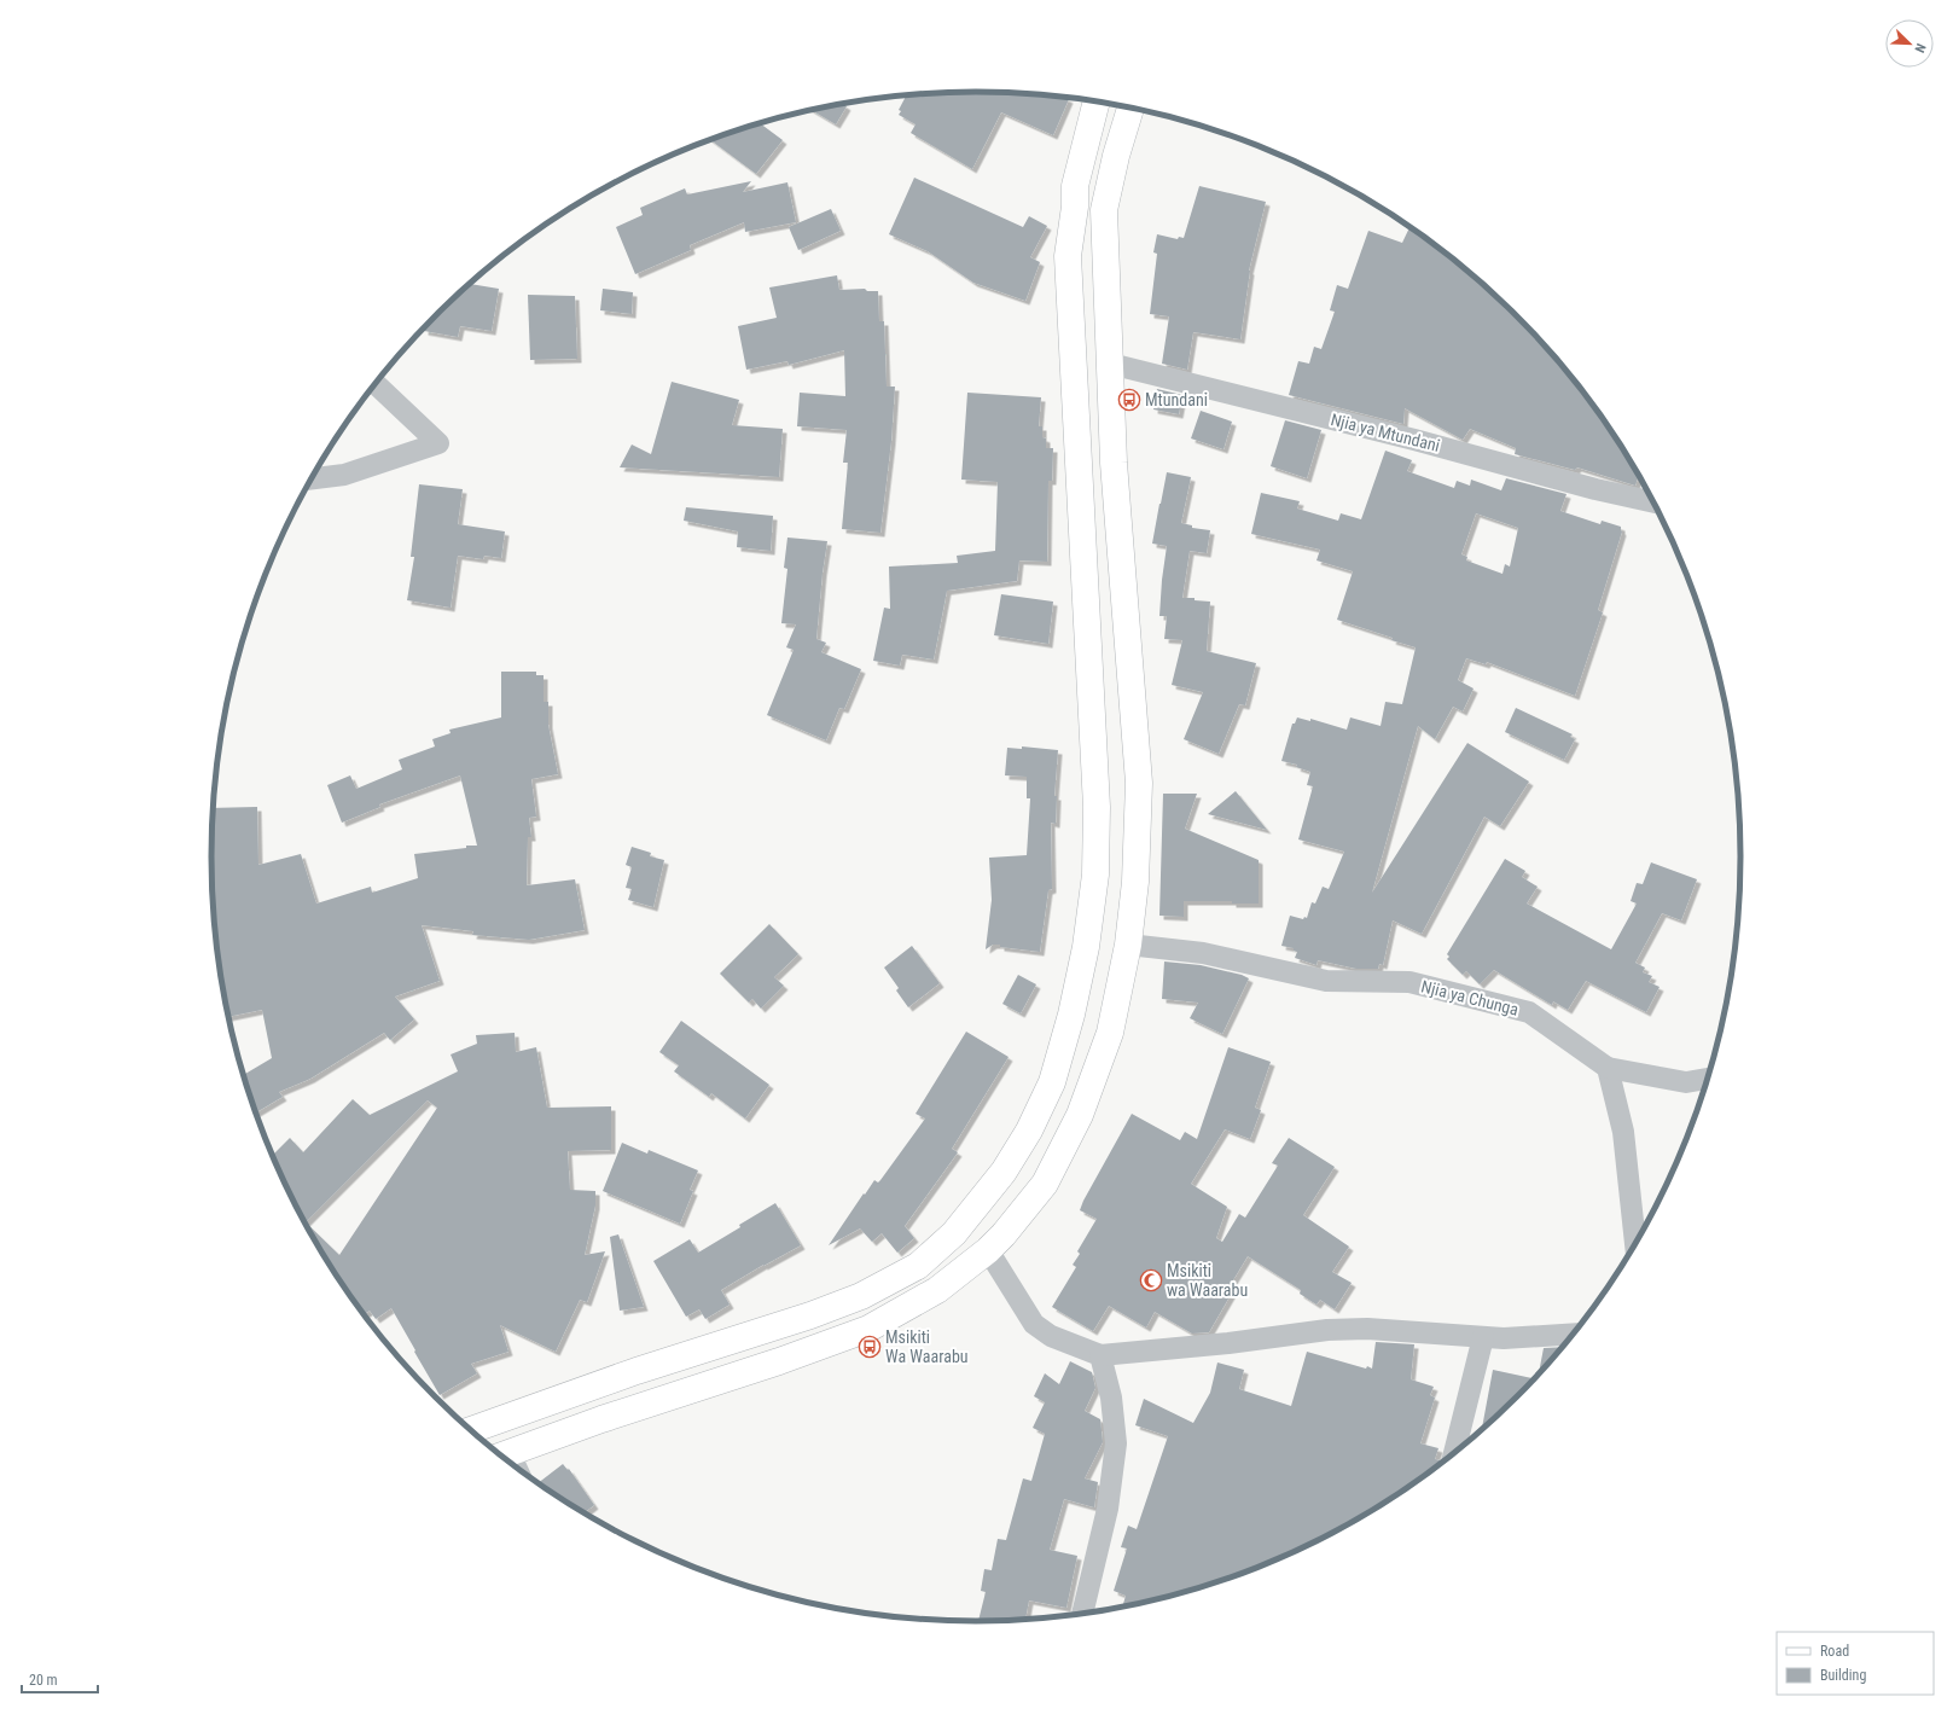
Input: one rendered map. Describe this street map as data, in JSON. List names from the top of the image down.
{
  "streets": {
    "street": ["Njia ya Mtundani", "Njia ya Chunga"]
  },
  "places": {
    "bus stop": ["Mtundani", "Msikiti Wa Waarabu"],
    "mosque": ["Msikiti wa Waarabu"]
  },
  "legend": ["Road", "Building"],
  "scale_bar": "20 m",
  "north": "bottom right"
}
